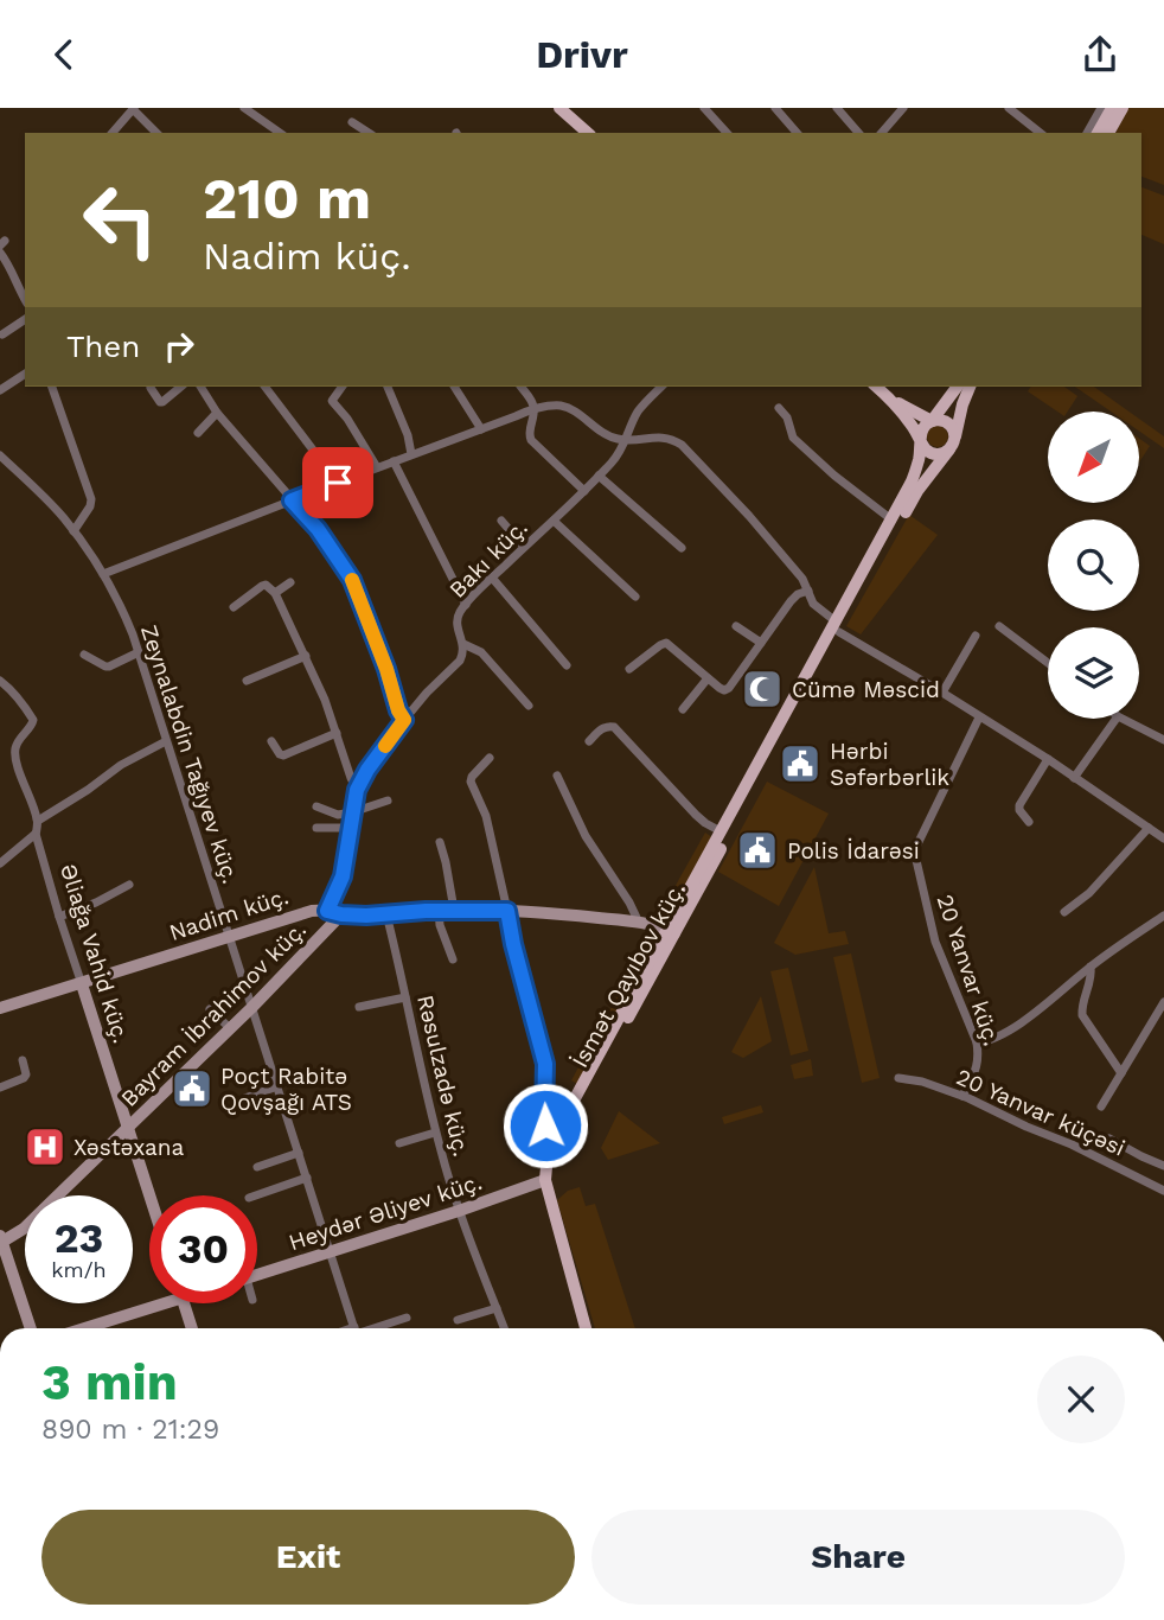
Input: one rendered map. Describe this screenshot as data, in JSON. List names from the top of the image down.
{
  "streets": {
    "main road": [
      "Nadim küç.",
      "Əliağa Vahid küç.",
      "İsmət Qayıbov küç.",
      "Bayram İbrahimov küç.",
      "Heydər Əliyev küç."
    ],
    "street": [
      "Bakı küç.",
      "Zeynalabdin Tağıyev küç.",
      "20 Yanvar küç.",
      "Rəsulzadə küç.",
      "20 Yanvar küçəsi"
    ]
  },
  "crossings": [
    ["Bakı küç.", "Nadim küç."],
    ["Zeynalabdin Tağıyev küç.", "Nadim küç."],
    ["Zeynalabdin Tağıyev küç.", "Bayram İbrahimov küç."],
    ["Zeynalabdin Tağıyev küç.", "Heydər Əliyev küç."],
    ["Nadim küç.", "Əliağa Vahid küç."],
    ["Nadim küç.", "İsmət Qayıbov küç."],
    ["Nadim küç.", "Bayram İbrahimov küç."],
    ["Nadim küç.", "Rəsulzadə küç."],
    ["Əliağa Vahid küç.", "Bayram İbrahimov küç."],
    ["20 Yanvar küç.", "20 Yanvar küçəsi"],
    ["Rəsulzadə küç.", "Heydər Əliyev küç."]
  ],
  "places": {
    "mosque": ["Cümə Məscid"],
    "public building": ["Hərbi Səfərbərlik", "Polis İdarəsi", "Poçt Rabitə Qovşağı ATS"],
    "hospital": ["Xəstəxana"]
  },
  "north": "bottom left",
  "page": {
    "header": "Drivr",
    "turn": ["210 m", "Nadim küç."],
    "then": "Then",
    "speed": "23 km/h",
    "limit": "30",
    "heading": ["3 min", "890 m · 21:29"],
    "buttons": ["Exit", "Share"]
  }
}
